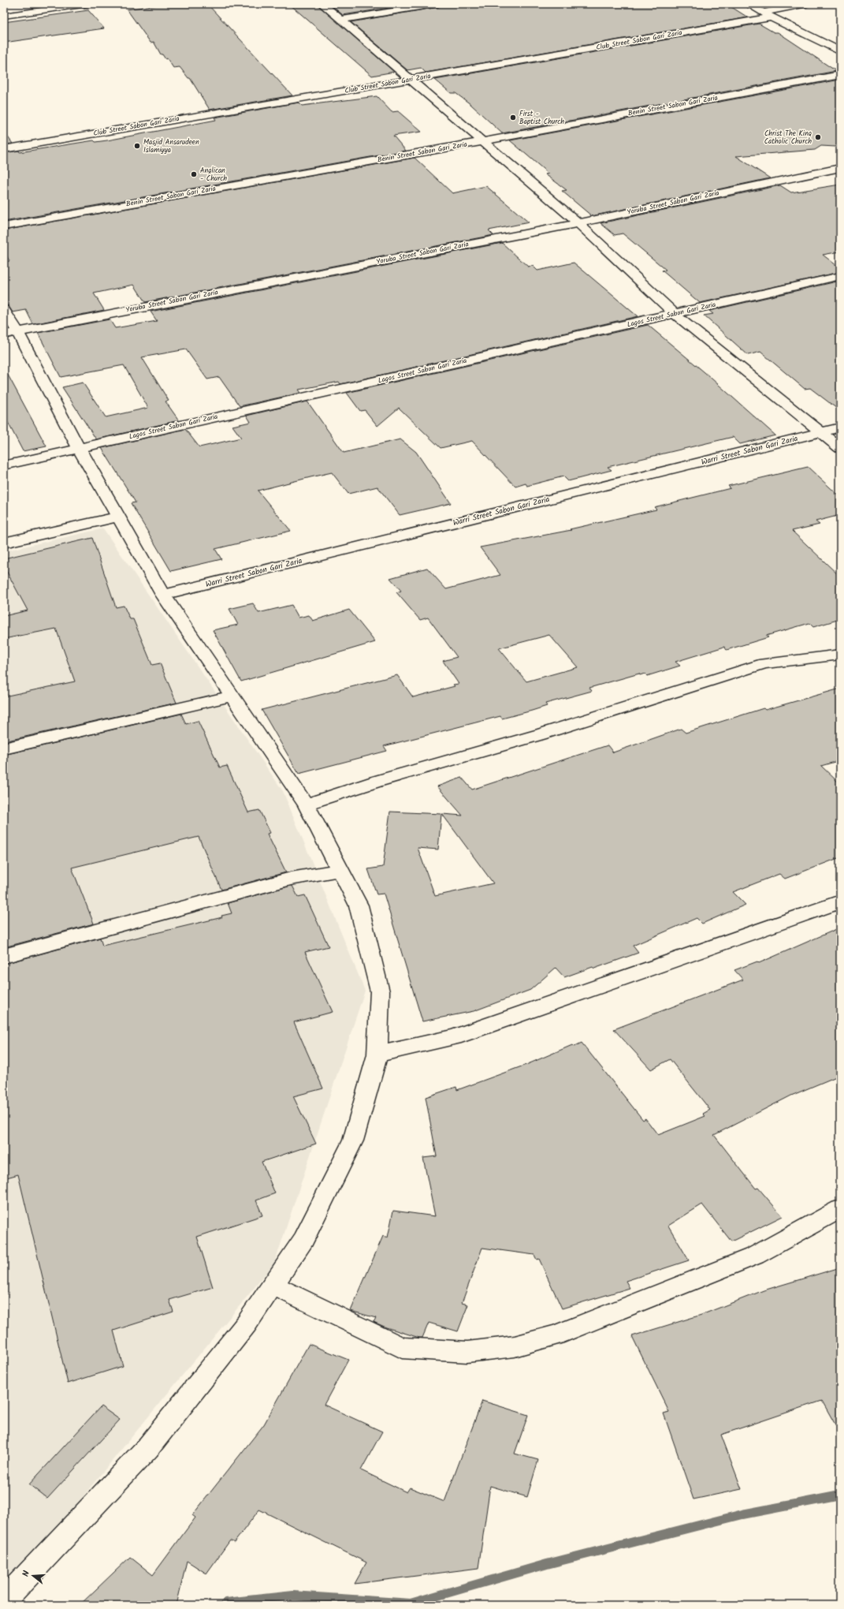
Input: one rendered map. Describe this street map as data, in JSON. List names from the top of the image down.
{
  "streets": {
    "street": [
      "Club Street Sabon Gari Zaria",
      "Benin Street Sabon Gari Zaria",
      "Yoruba Street Sabon Gari Zaria",
      "Lagos Street Sabon Gari Zaria",
      "Warri Street Sabon Gari Zaria"
    ]
  },
  "places": [
    "First - Baptist Church",
    "Christ The King Catholic Church",
    "Masjid Ansarudeen Islamiyya",
    "Anglican - Church"
  ],
  "north": "left"
}
